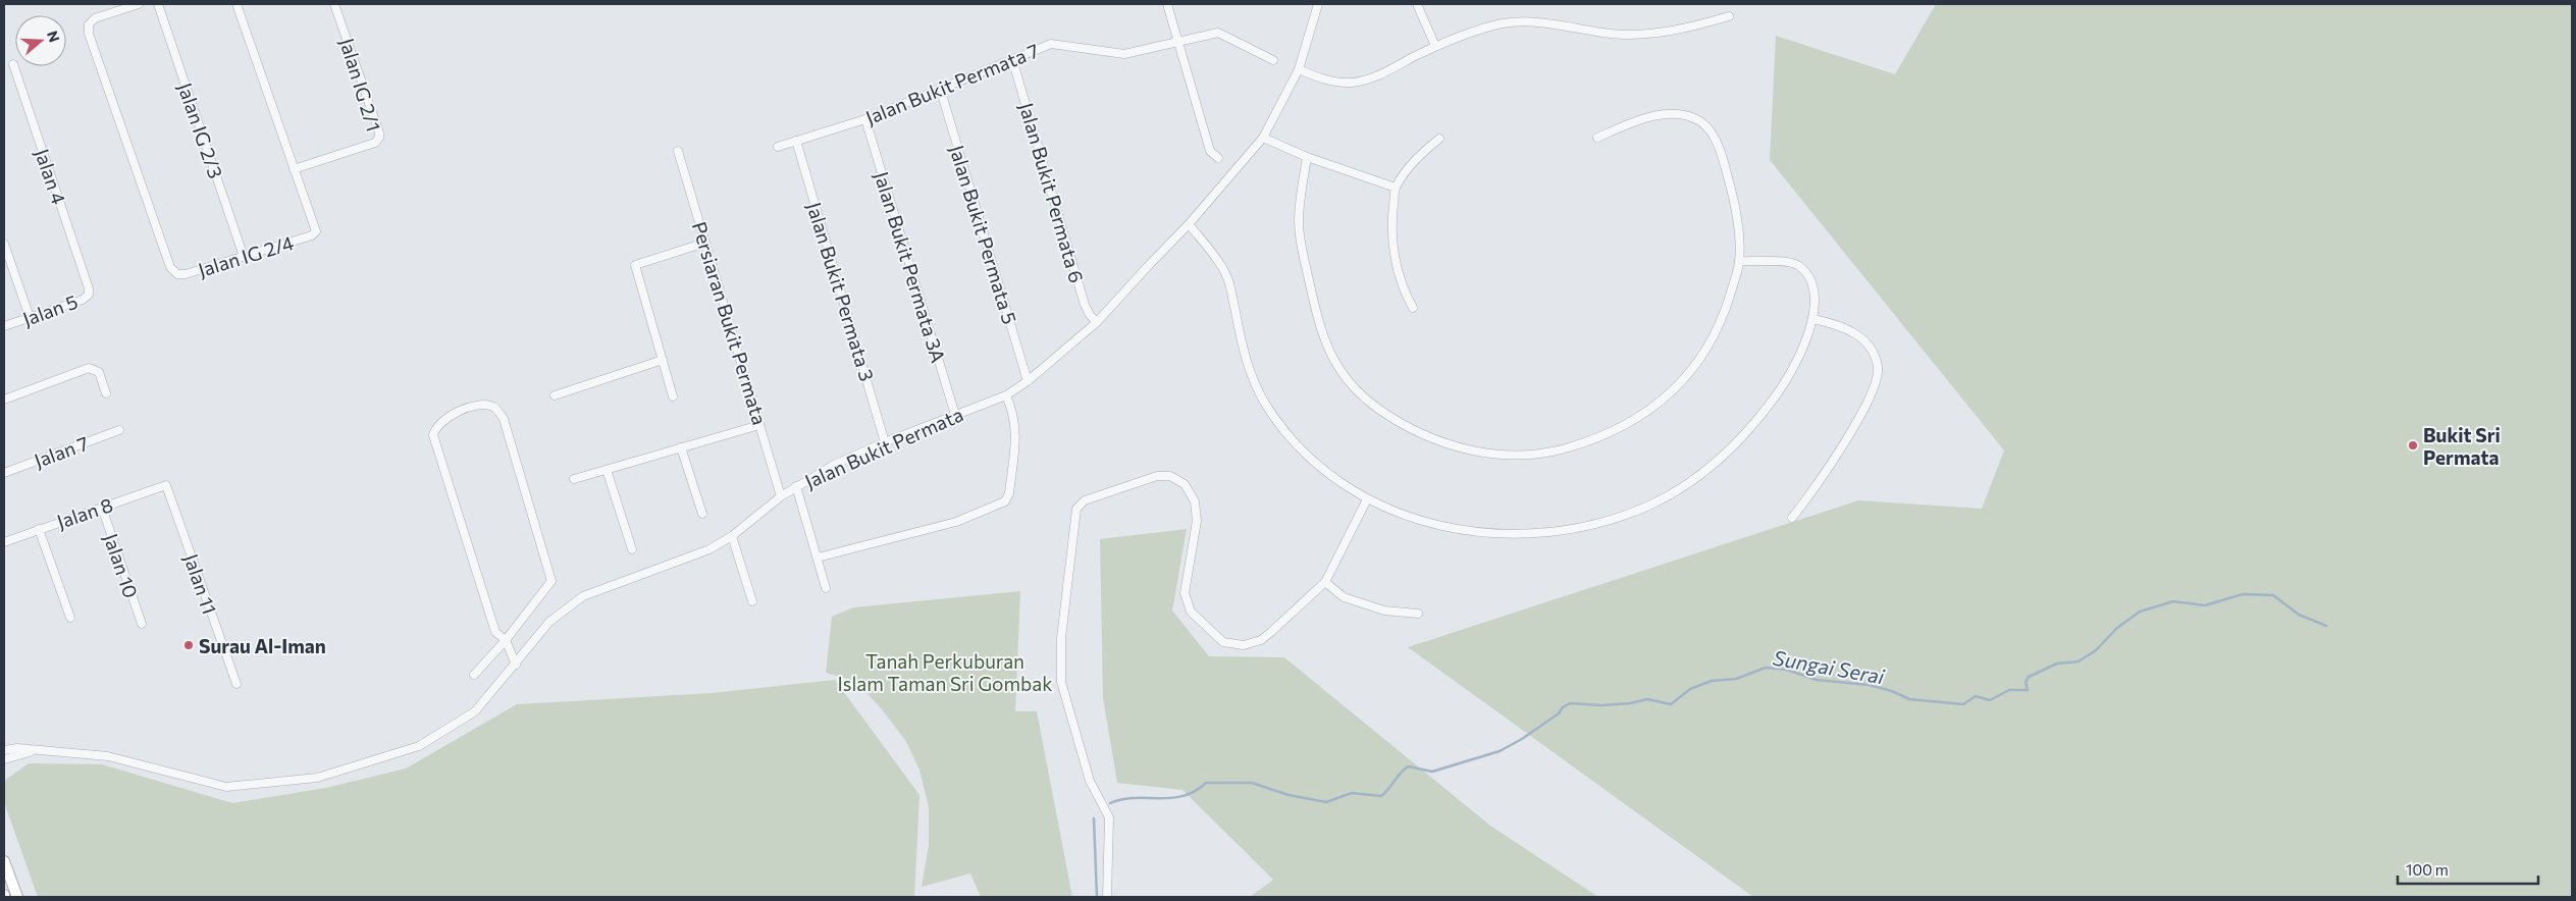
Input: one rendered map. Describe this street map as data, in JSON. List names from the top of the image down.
{
  "streets": {
    "street": [
      "Jalan Bukit Permata 7",
      "Jalan IG 2/1",
      "Jalan IG 2/3",
      "Jalan 4",
      "Jalan Bukit Permata 6",
      "Jalan Bukit Permata 5",
      "Jalan IG 2/4",
      "Jalan Bukit Permata 3A",
      "Jalan Bukit Permata 3",
      "Jalan 5",
      "Persiaran Bukit Permata",
      "Jalan Bukit Permata",
      "Jalan 7",
      "Jalan 8",
      "Jalan 10",
      "Jalan 11"
    ]
  },
  "crossings": [
    ["Jalan Bukit Permata 7", "Jalan Bukit Permata 6"],
    ["Jalan Bukit Permata 7", "Jalan Bukit Permata 5"],
    ["Jalan Bukit Permata 7", "Jalan Bukit Permata 3A"],
    ["Jalan Bukit Permata 7", "Jalan Bukit Permata 3"],
    ["Jalan IG 2/1", "Jalan IG 2/4"],
    ["Jalan IG 2/3", "Jalan IG 2/4"],
    ["Jalan 4", "Jalan 5"],
    ["Jalan Bukit Permata 6", "Jalan Bukit Permata"],
    ["Jalan Bukit Permata 5", "Jalan Bukit Permata"],
    ["Jalan Bukit Permata 3A", "Jalan Bukit Permata"],
    ["Jalan Bukit Permata 3", "Jalan Bukit Permata"],
    ["Persiaran Bukit Permata", "Jalan Bukit Permata"],
    ["Jalan 8", "Jalan 10"],
    ["Jalan 8", "Jalan 11"]
  ],
  "water": ["Sungai Serai"],
  "parks": ["Tanah Perkuburan Islam Taman Sri Gombak"],
  "places": ["Bukit Sri Permata", "Surau Al-Iman"],
  "scale_bar": "100 m",
  "north": "right"
}
